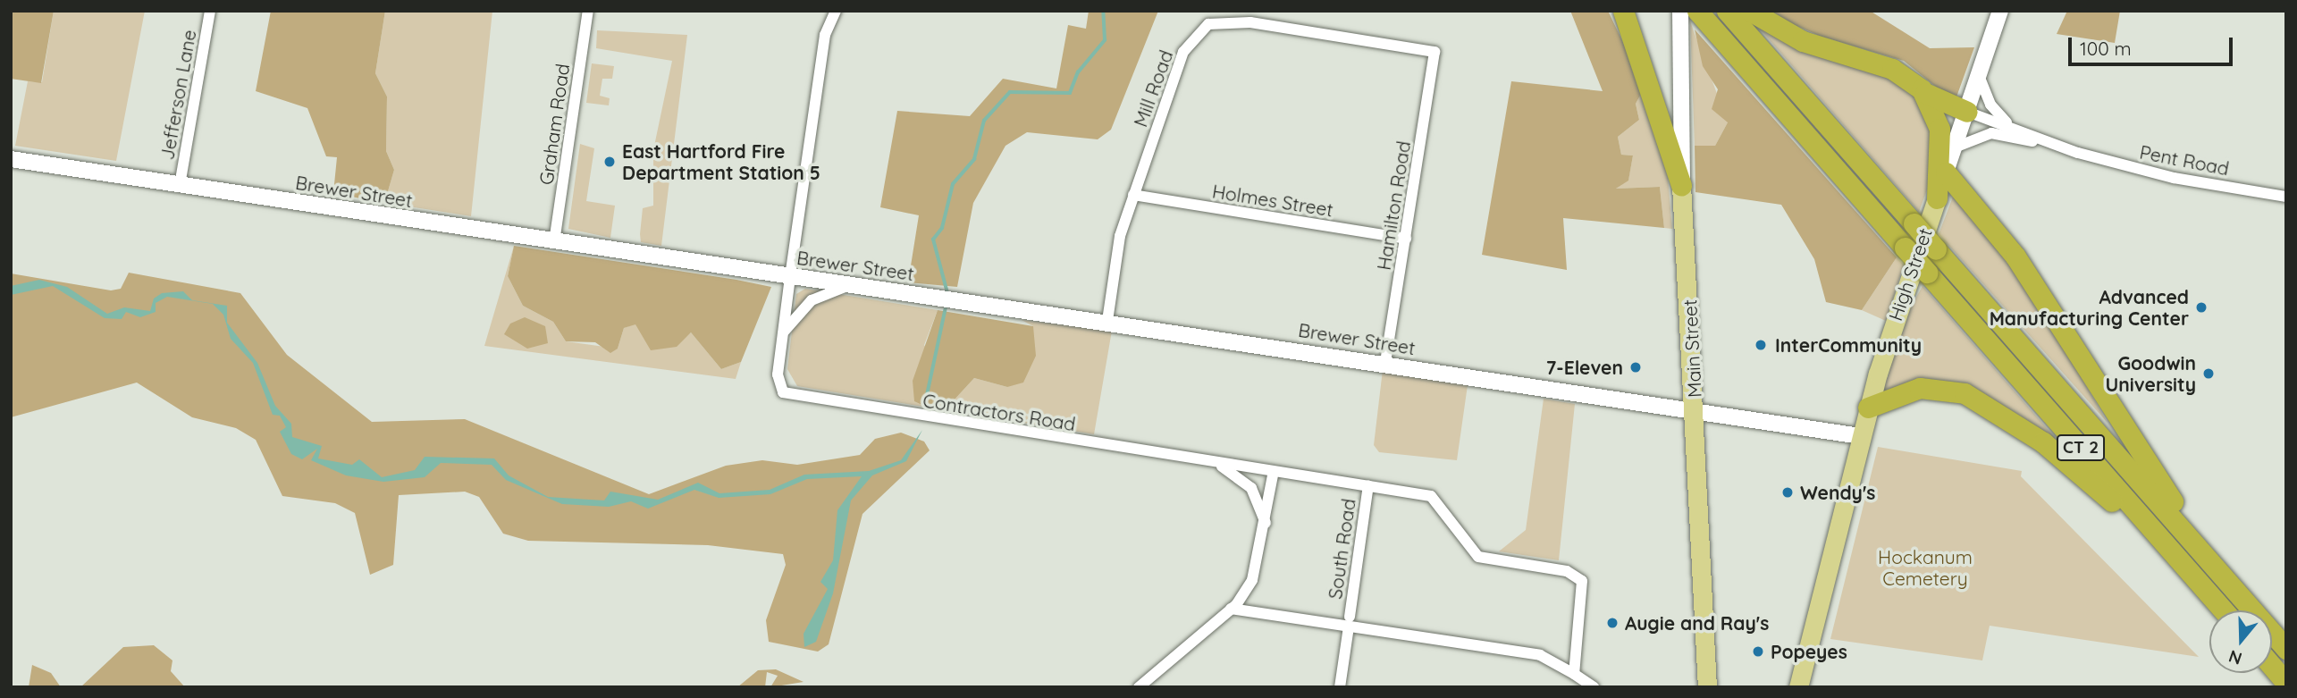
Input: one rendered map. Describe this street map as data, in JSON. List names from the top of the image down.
{
  "streets": {
    "highway": ["CT 2"],
    "main road": ["Brewer Street", "High Street", "Main Street"],
    "street": [
      "Mill Road",
      "Jefferson Lane",
      "Graham Road",
      "Pent Road",
      "Holmes Street",
      "Hamilton Road",
      "Contractors Road",
      "South Road"
    ]
  },
  "crossings": [
    ["Mill Road", "Brewer Street"],
    ["Mill Road", "Holmes Street"],
    ["Mill Road", "Hamilton Road"],
    ["Jefferson Lane", "Brewer Street"],
    ["Graham Road", "Brewer Street"],
    ["Pent Road", "High Street"],
    ["Brewer Street", "Hamilton Road"],
    ["Brewer Street", "High Street"],
    ["Brewer Street", "Main Street"],
    ["Brewer Street", "Contractors Road"],
    ["Holmes Street", "Hamilton Road"],
    ["Contractors Road", "South Road"]
  ],
  "parks": ["Hockanum Cemetery"],
  "places": [
    "East Hartford Fire Department Station 5",
    "Advanced Manufacturing Center",
    "InterCommunity",
    "7-Eleven",
    "Goodwin University",
    "Wendy's",
    "Augie and Ray's",
    "Popeyes"
  ],
  "scale_bar": "100 m",
  "north": "bottom"
}
